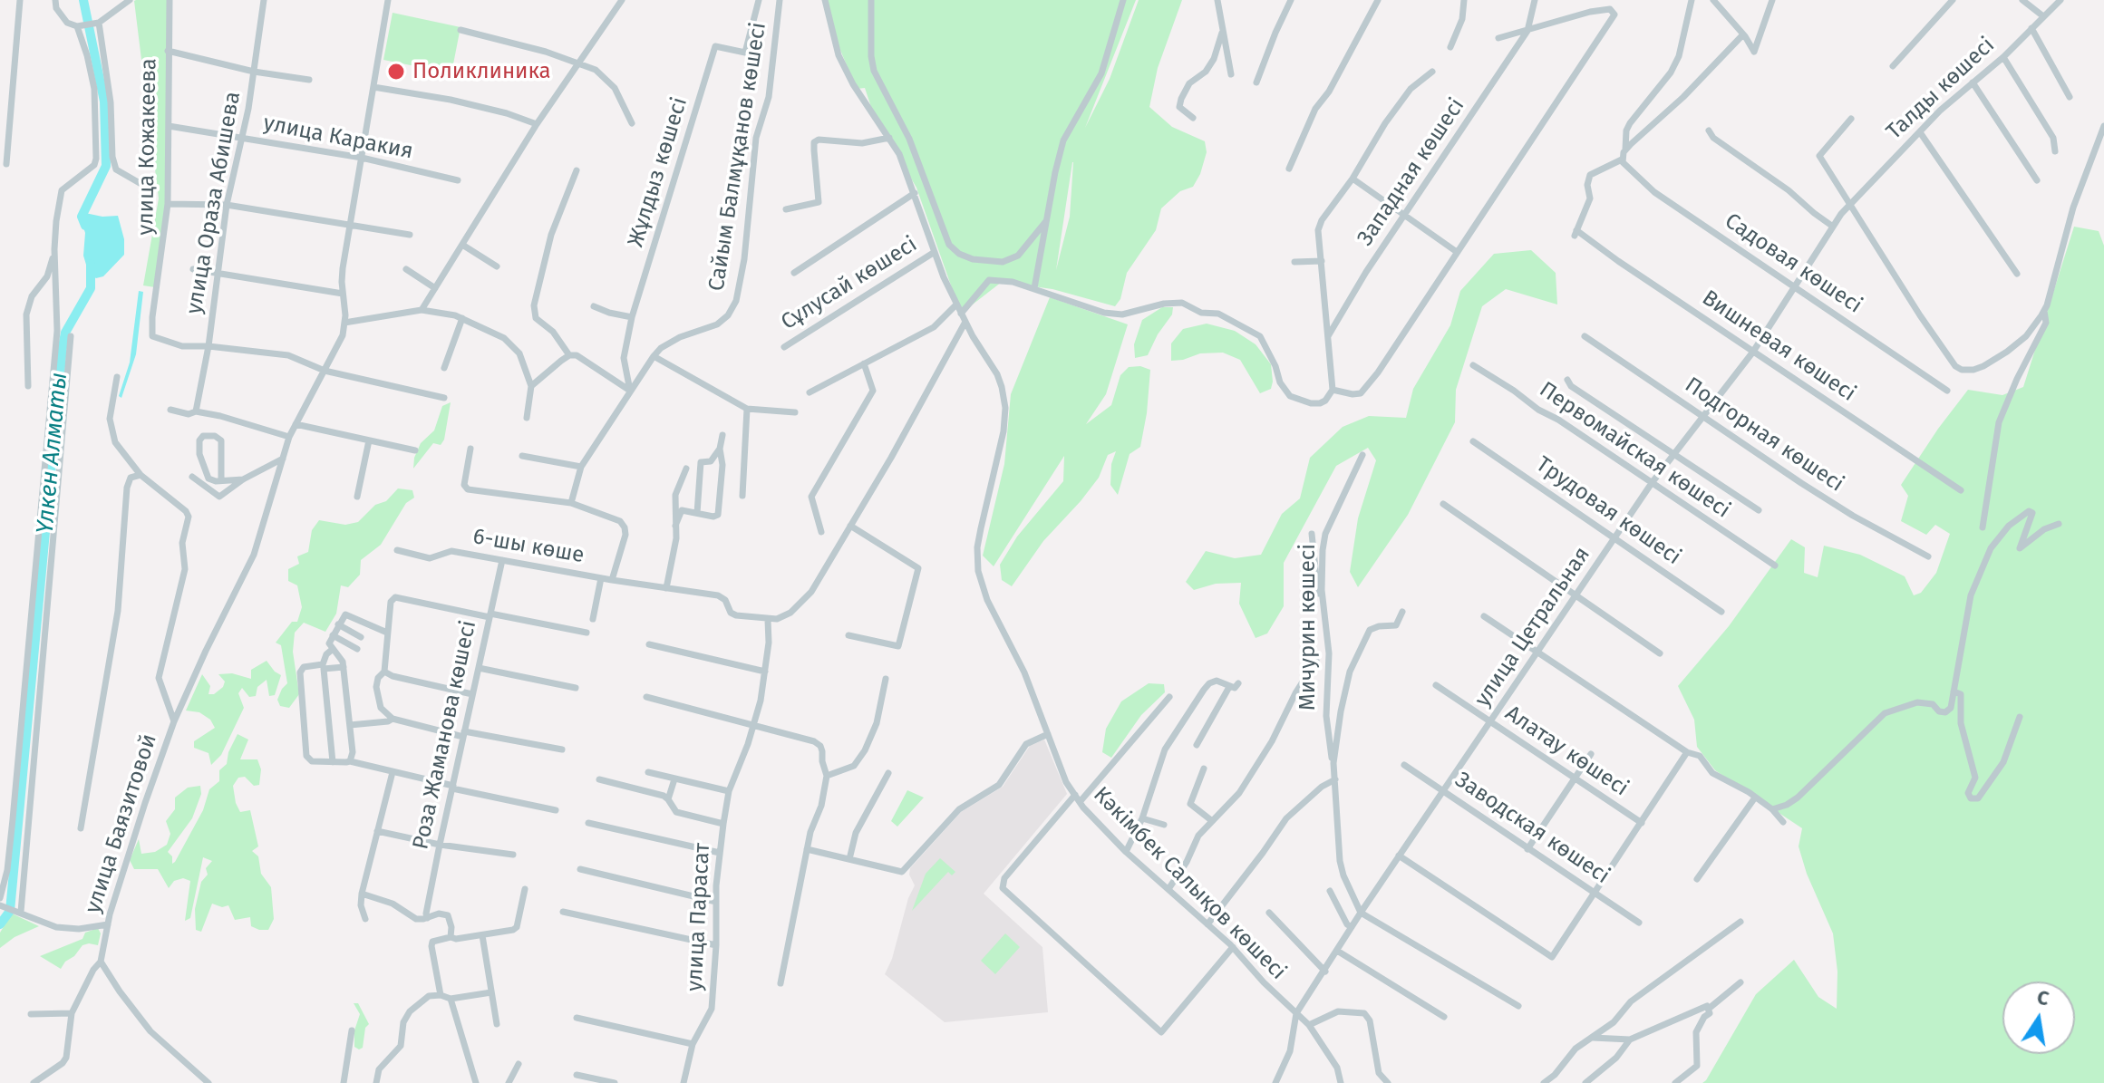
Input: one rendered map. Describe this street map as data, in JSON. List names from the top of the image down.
{
  "streets": {
    "street": [
      "Талды көшесі",
      "улица Каракия",
      "улица Кожакеева",
      "Сайым Балмұқанов көшесі",
      "Жұлдыз көшесі",
      "Западная көшесі",
      "улица Ораза Абишева",
      "Садовая көшесі",
      "Сұлусай көшесі",
      "Вишневая көшесі",
      "Подгорная көшесі",
      "Первомайская көшесі",
      "Трудовая көшесі",
      "6-шы көше",
      "Мичурин көшесі",
      "улица Цетральная",
      "Роза Жаманова көшесі",
      "Алатау көшесі",
      "улица Баязитовой",
      "Заводская көшесі",
      "Кәкімбек Салықов көшесі",
      "улица Парасат"
    ]
  },
  "crossings": [
    ["Талды көшесі", "улица Цетральная"],
    ["улица Каракия", "улица Кожакеева"],
    ["улица Каракия", "улица Ораза Абишева"],
    ["улица Кожакеева", "улица Ораза Абишева"],
    ["Сайым Балмұқанов көшесі", "Жұлдыз көшесі"],
    ["Садовая көшесі", "Вишневая көшесі"],
    ["Садовая көшесі", "улица Цетральная"],
    ["Сұлусай көшесі", "Кәкімбек Салықов көшесі"],
    ["Вишневая көшесі", "улица Цетральная"],
    ["Подгорная көшесі", "улица Цетральная"],
    ["Первомайская көшесі", "улица Цетральная"],
    ["Трудовая көшесі", "улица Цетральная"],
    ["6-шы көше", "Роза Жаманова көшесі"],
    ["6-шы көше", "улица Парасат"],
    ["улица Цетральная", "Алатау көшесі"],
    ["улица Цетральная", "Заводская көшесі"],
    ["улица Цетральная", "Кәкімбек Салықов көшесі"]
  ],
  "water": ["Үлкен Алматы"],
  "places": ["Поликлиника"],
  "north": "top"
}
